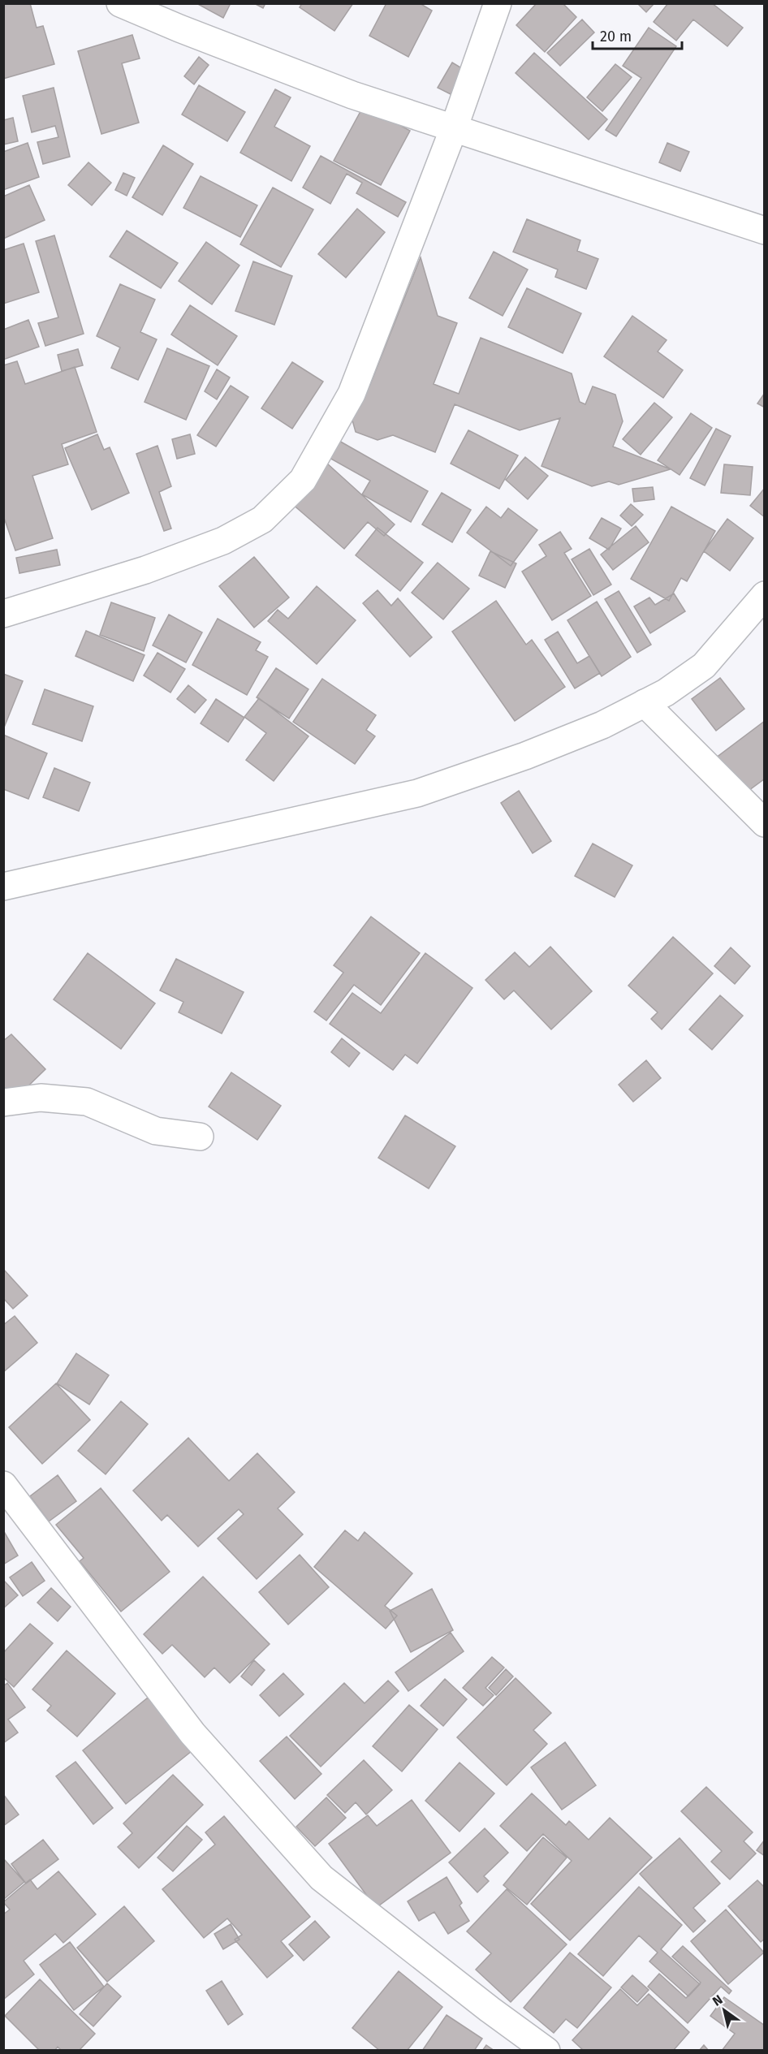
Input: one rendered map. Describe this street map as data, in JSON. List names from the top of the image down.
{
  "scale_bar": "20 m",
  "north": "top left"
}
